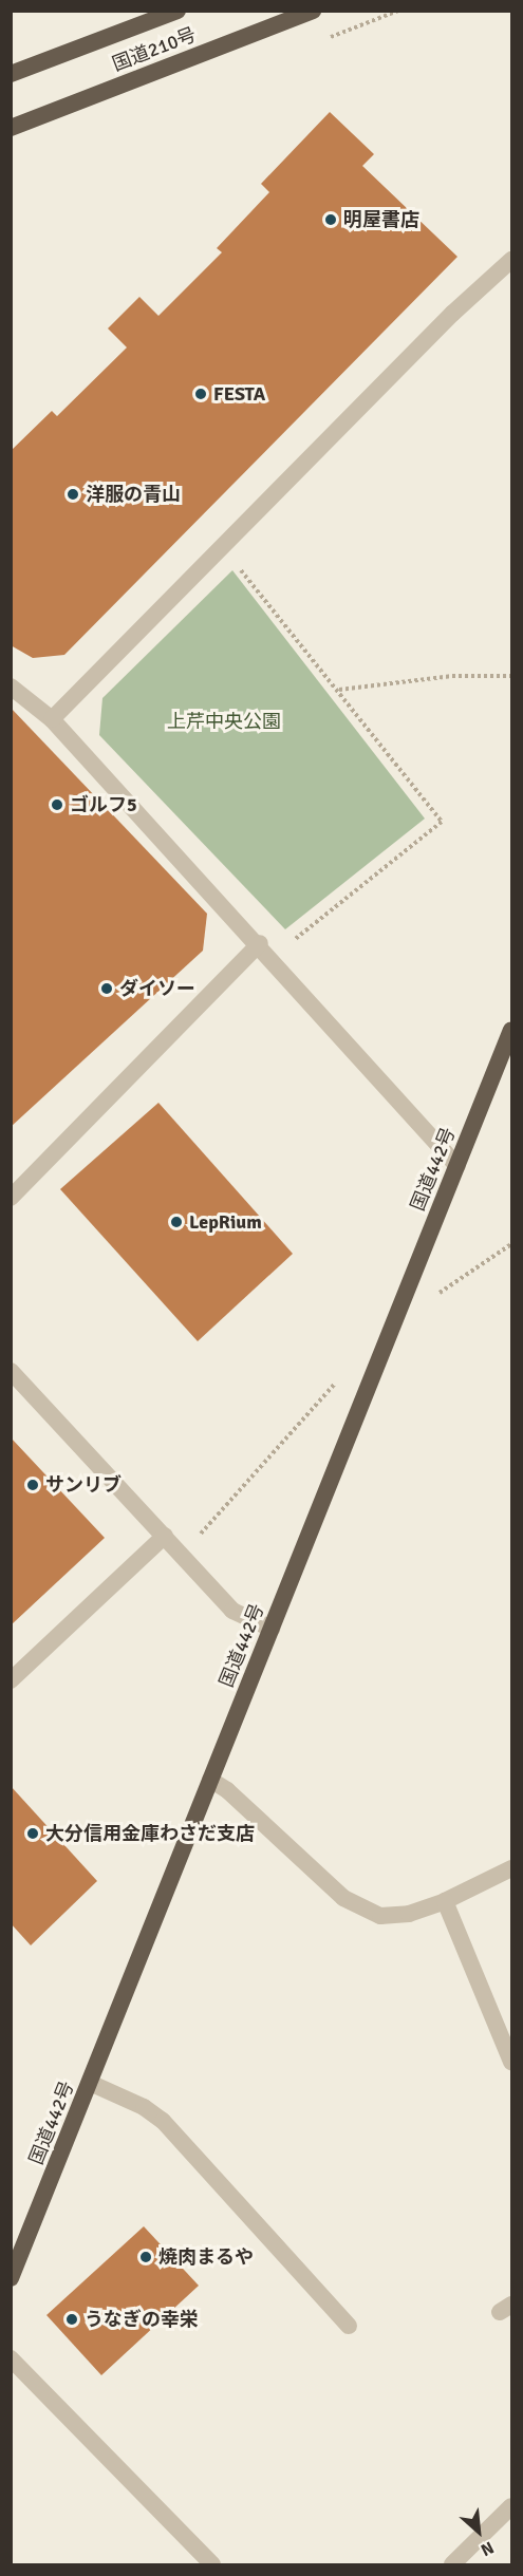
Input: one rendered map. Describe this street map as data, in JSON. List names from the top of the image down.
{
  "streets": {
    "highway": ["国道210号", "国道442号"]
  },
  "parks": ["上芹中央公園"],
  "places": [
    "明屋書店",
    "FESTA",
    "洋服の青山",
    "ゴルフ5",
    "ダイソー",
    "LepRium",
    "サンリブ",
    "大分信用金庫わさだ支店",
    "焼肉まるや",
    "うなぎの幸栄"
  ],
  "north": "bottom right"
}
